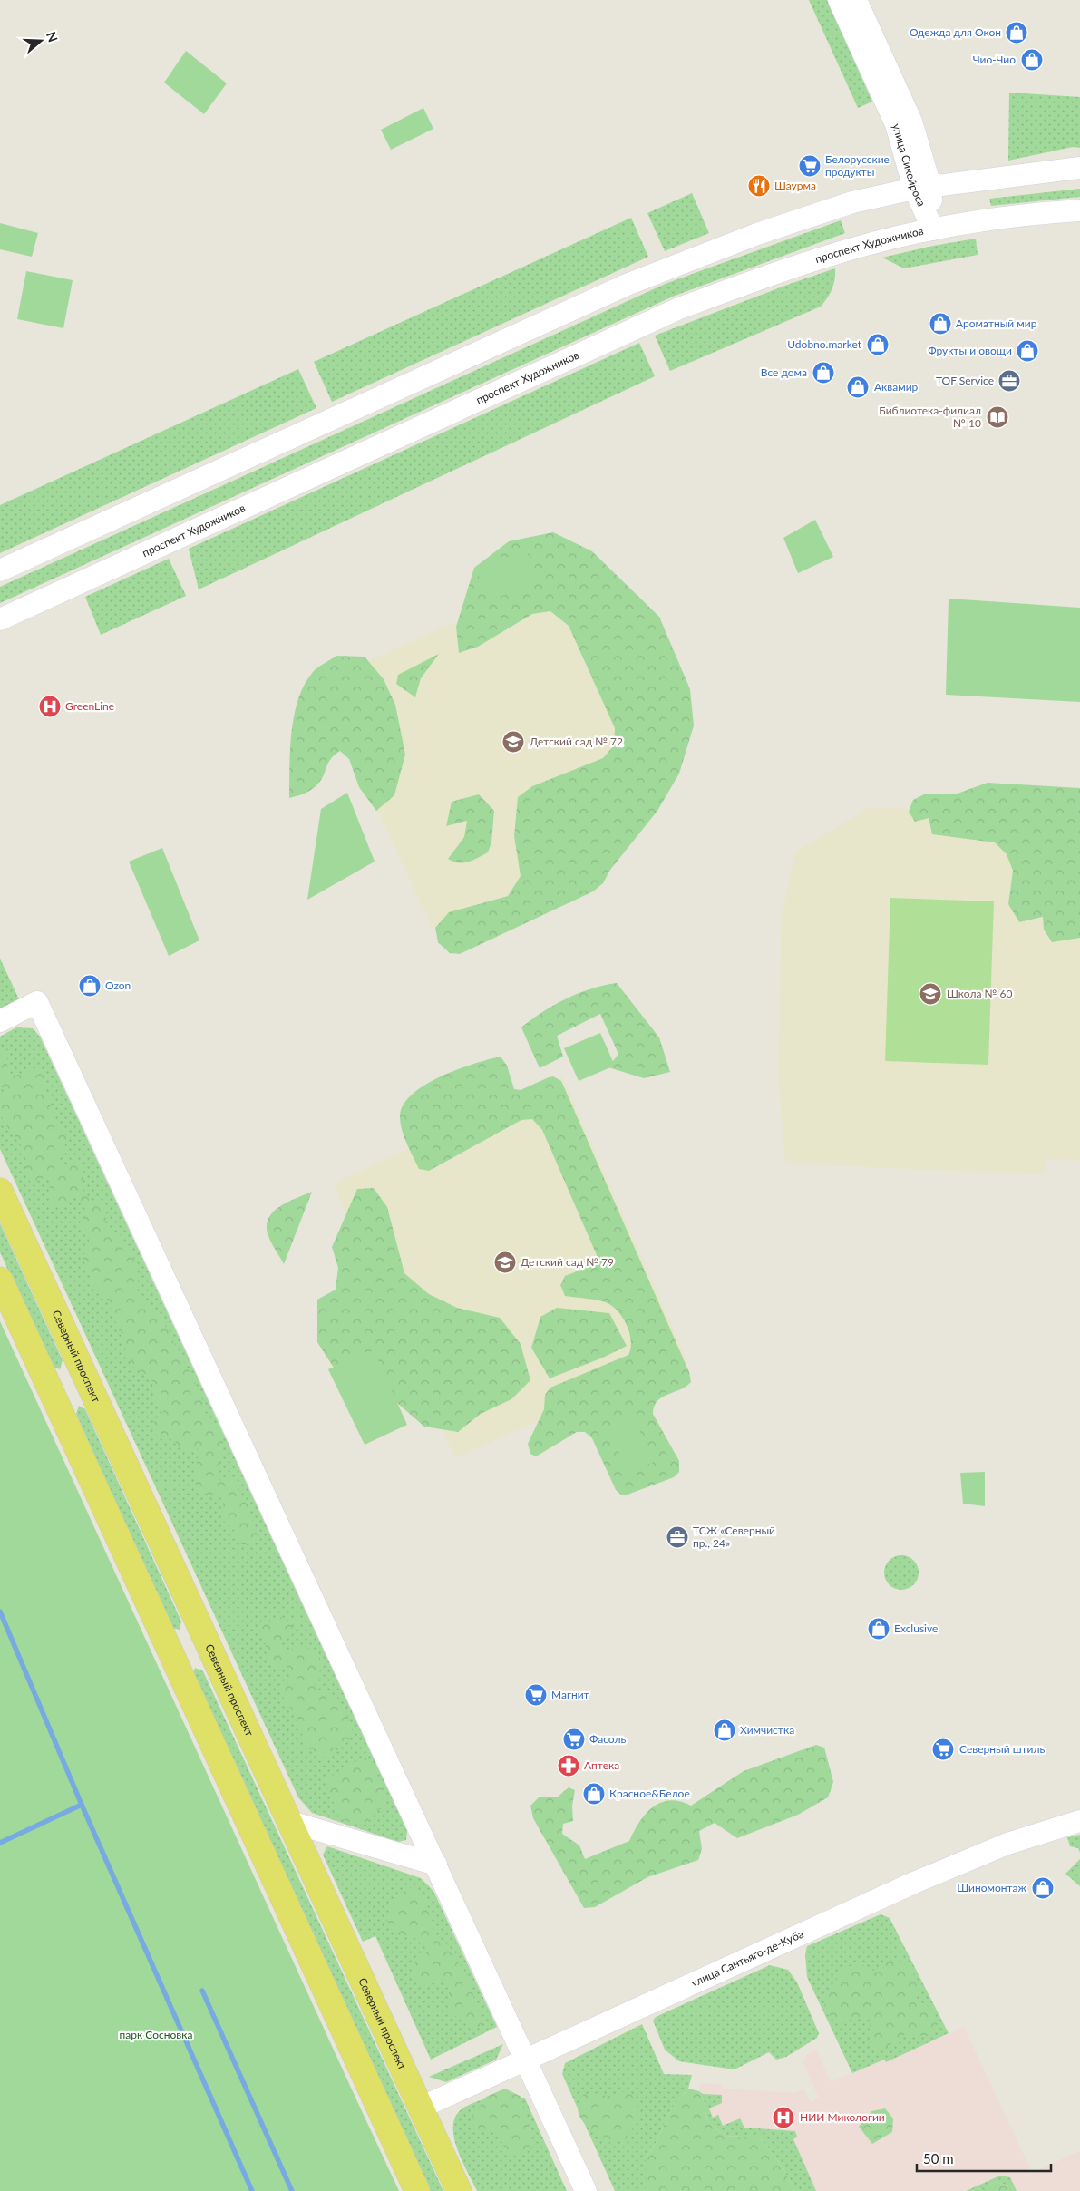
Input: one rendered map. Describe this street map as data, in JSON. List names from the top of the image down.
{
  "streets": {
    "main road": ["Северный проспект"],
    "street": ["улица Сикейроса", "проспект Художников", "улица Сантьяго-де-Куба"]
  },
  "crossings": [
    ["улица Сикейроса", "проспект Художников"],
    ["Северный проспект", "улица Сантьяго-де-Куба"]
  ],
  "parks": ["парк Сосновка"],
  "places": {
    "shop": [
      "Одежда для Окон",
      "Чио-Чио",
      "Ароматный мир",
      "Udobno.market",
      "Фрукты и овощи",
      "Все дома",
      "Аквамир",
      "Ozon",
      "Exclusive",
      "Химчистка",
      "Красное&Белое",
      "Шиномонтаж"
    ],
    "supermarket": [
      "Белорусские продукты",
      "Магнит",
      "Фасоль",
      "Северный штиль"
    ],
    "restaurant": ["Шаурма"],
    "office": ["TOF Service", "ТСЖ «Северный пр., 24»"],
    "library": ["Библиотека-филиал № 10"],
    "hospital": ["GreenLine", "НИИ Микологии"],
    "school or university": ["Детский сад № 72", "Школа № 60", "Детский сад № 79"],
    "pharmacy": ["Аптека"]
  },
  "scale_bar": "50 m",
  "north": "right"
}
